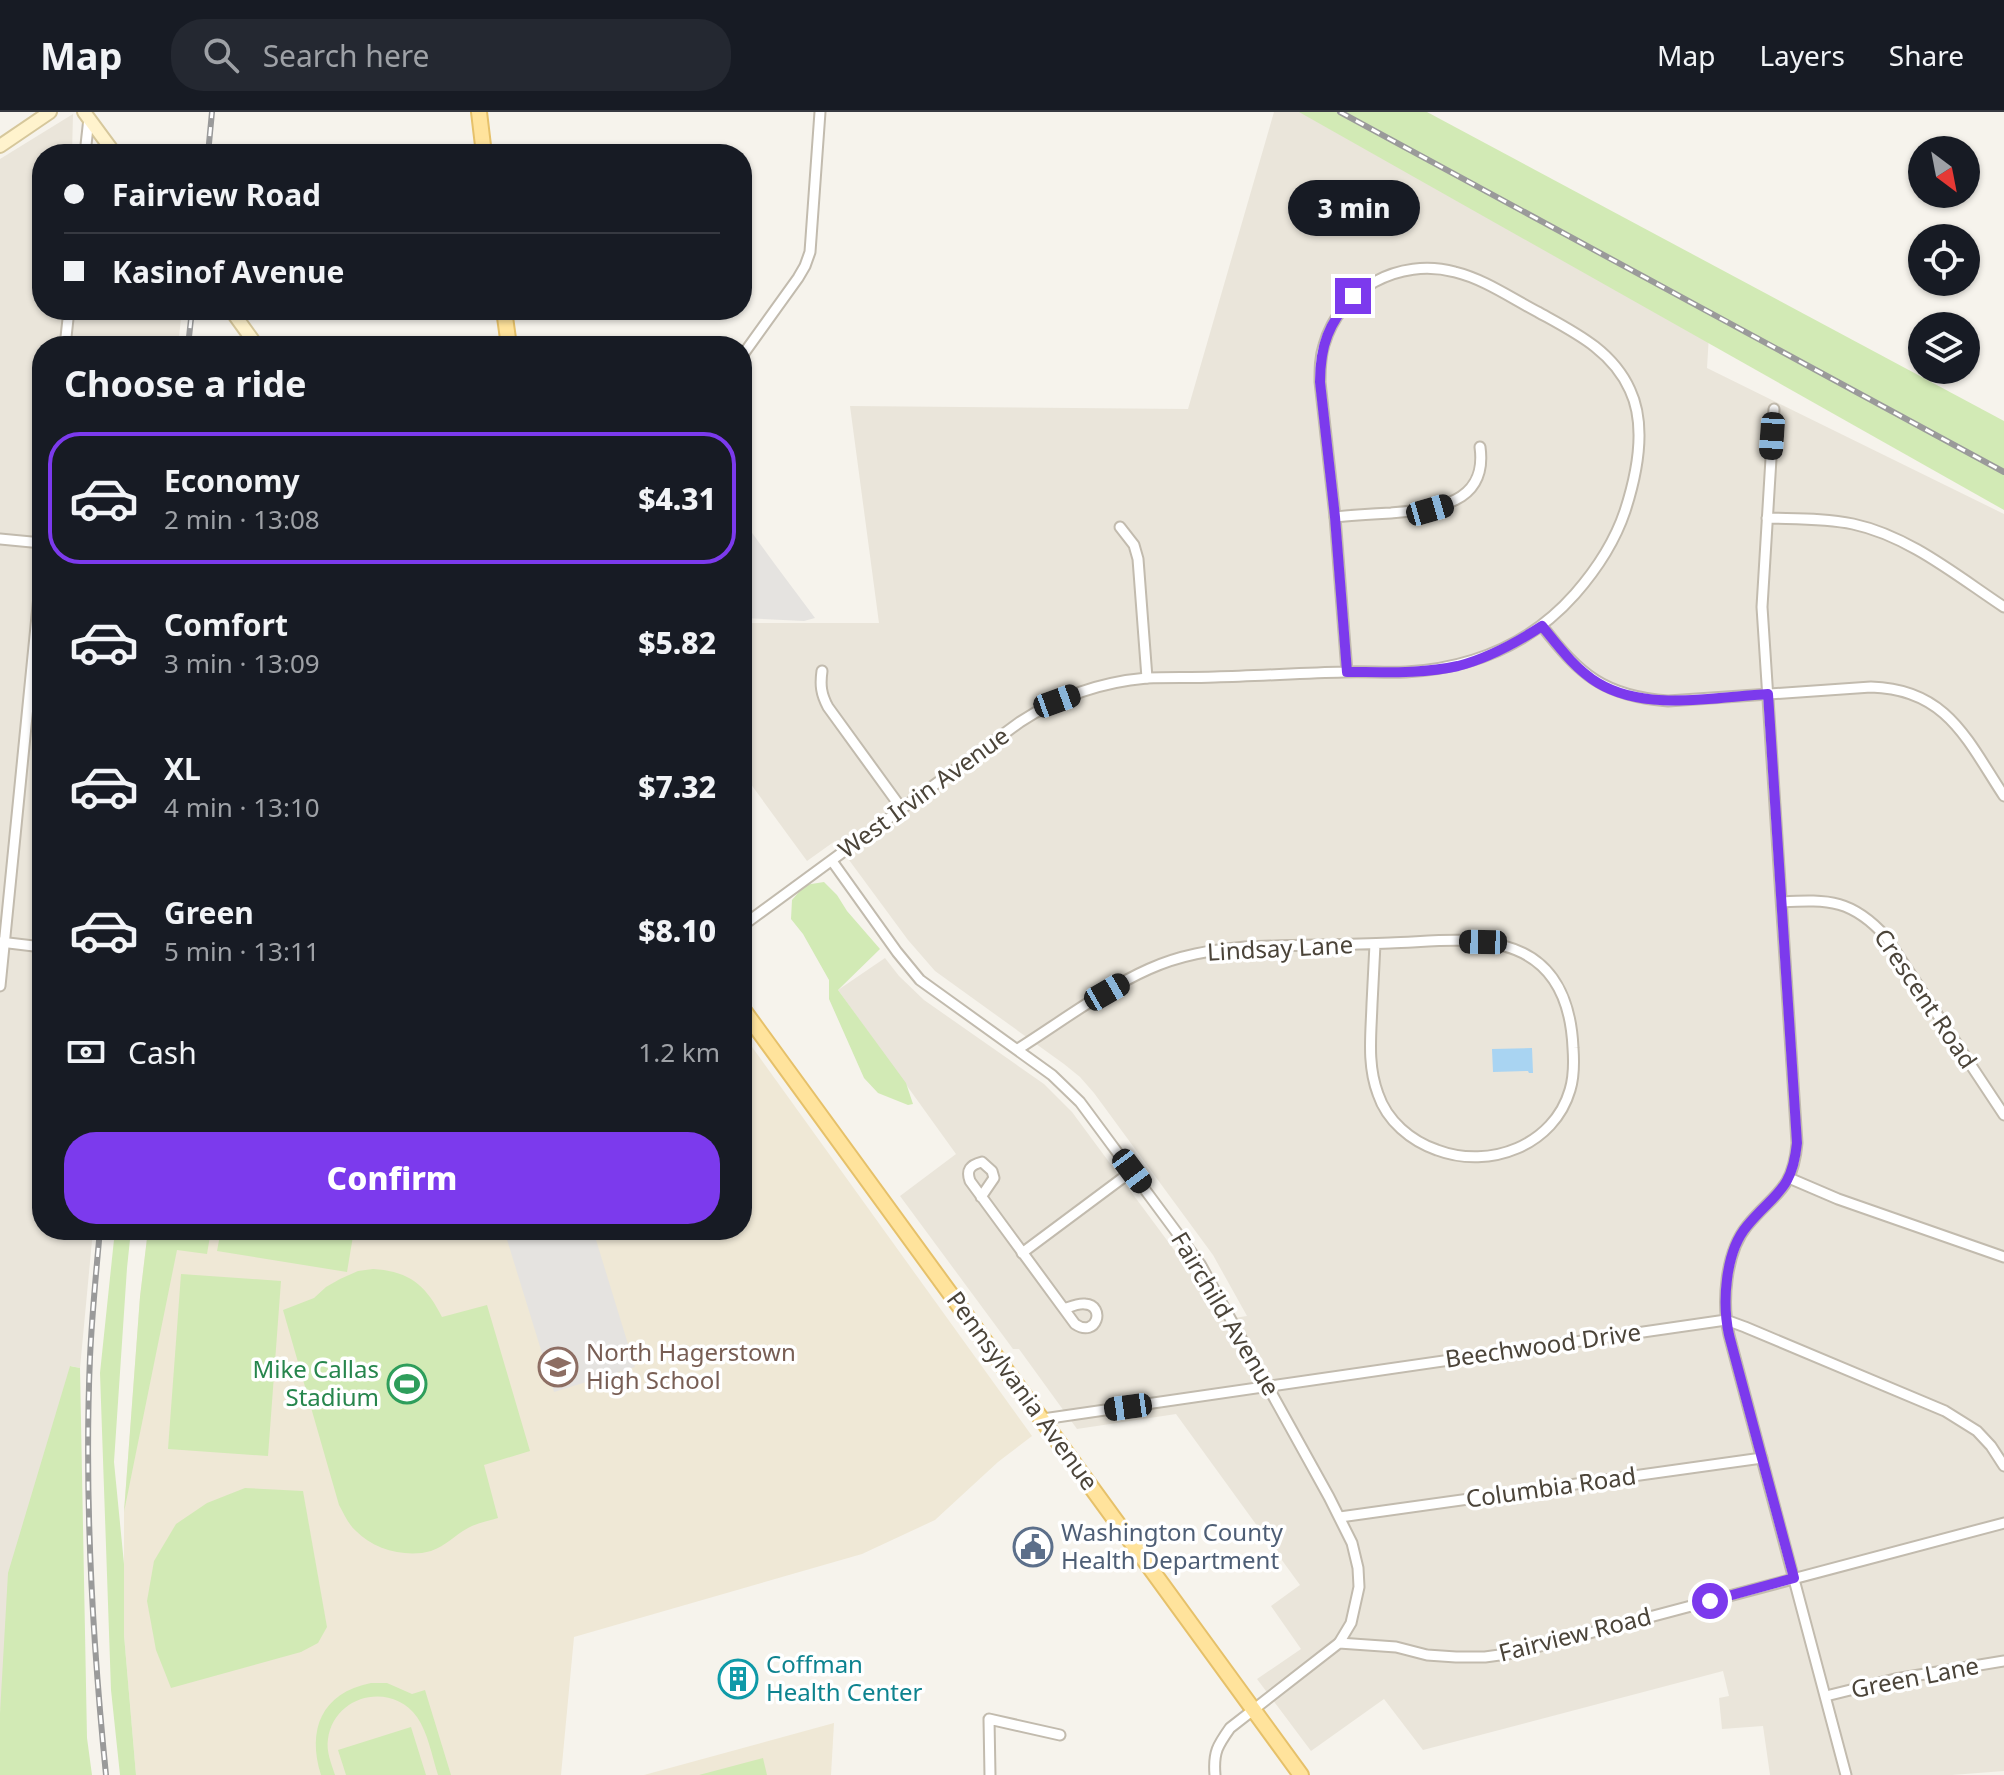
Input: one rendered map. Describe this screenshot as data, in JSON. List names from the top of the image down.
{
  "streets": {
    "main road": ["Pennsylvania Avenue"],
    "street": [
      "West Irvin Avenue",
      "Lindsay Lane",
      "Crescent Road",
      "Fairchild Avenue",
      "Beechwood Drive",
      "Columbia Road",
      "Fairview Road",
      "Green Lane"
    ]
  },
  "crossings": [
    ["West Irvin Avenue", "Fairchild Avenue"],
    ["Lindsay Lane", "Fairchild Avenue"],
    ["Fairchild Avenue", "Beechwood Drive"],
    ["Fairchild Avenue", "Columbia Road"],
    ["Fairchild Avenue", "Fairview Road"],
    ["Beechwood Drive", "Pennsylvania Avenue"]
  ],
  "places": {
    "school or university": ["North Hagerstown High School"],
    "sports": ["Mike Callas Stadium"],
    "public building": ["Washington County Health Department"],
    "building": ["Coffman Health Center"]
  },
  "north": "bottom right",
  "page": {
    "header": "Map",
    "search": "Search here",
    "nav": ["Map", "Layers", "Share"],
    "banner": ["Fairview Road", "Kasinof Avenue"],
    "bubble": "3 min",
    "heading": "Choose a ride",
    "list": [
      {
        "name": "Economy",
        "note": "2 min · 13:08",
        "value": "$4.31"
      },
      {
        "name": "Comfort",
        "note": "3 min · 13:09",
        "value": "$5.82"
      },
      {
        "name": "XL",
        "note": "4 min · 13:10",
        "value": "$7.32"
      },
      {
        "name": "Green",
        "note": "5 min · 13:11",
        "value": "$8.10"
      }
    ],
    "pay": ["Cash", "1.2 km"],
    "buttons": "Confirm"
  }
}
